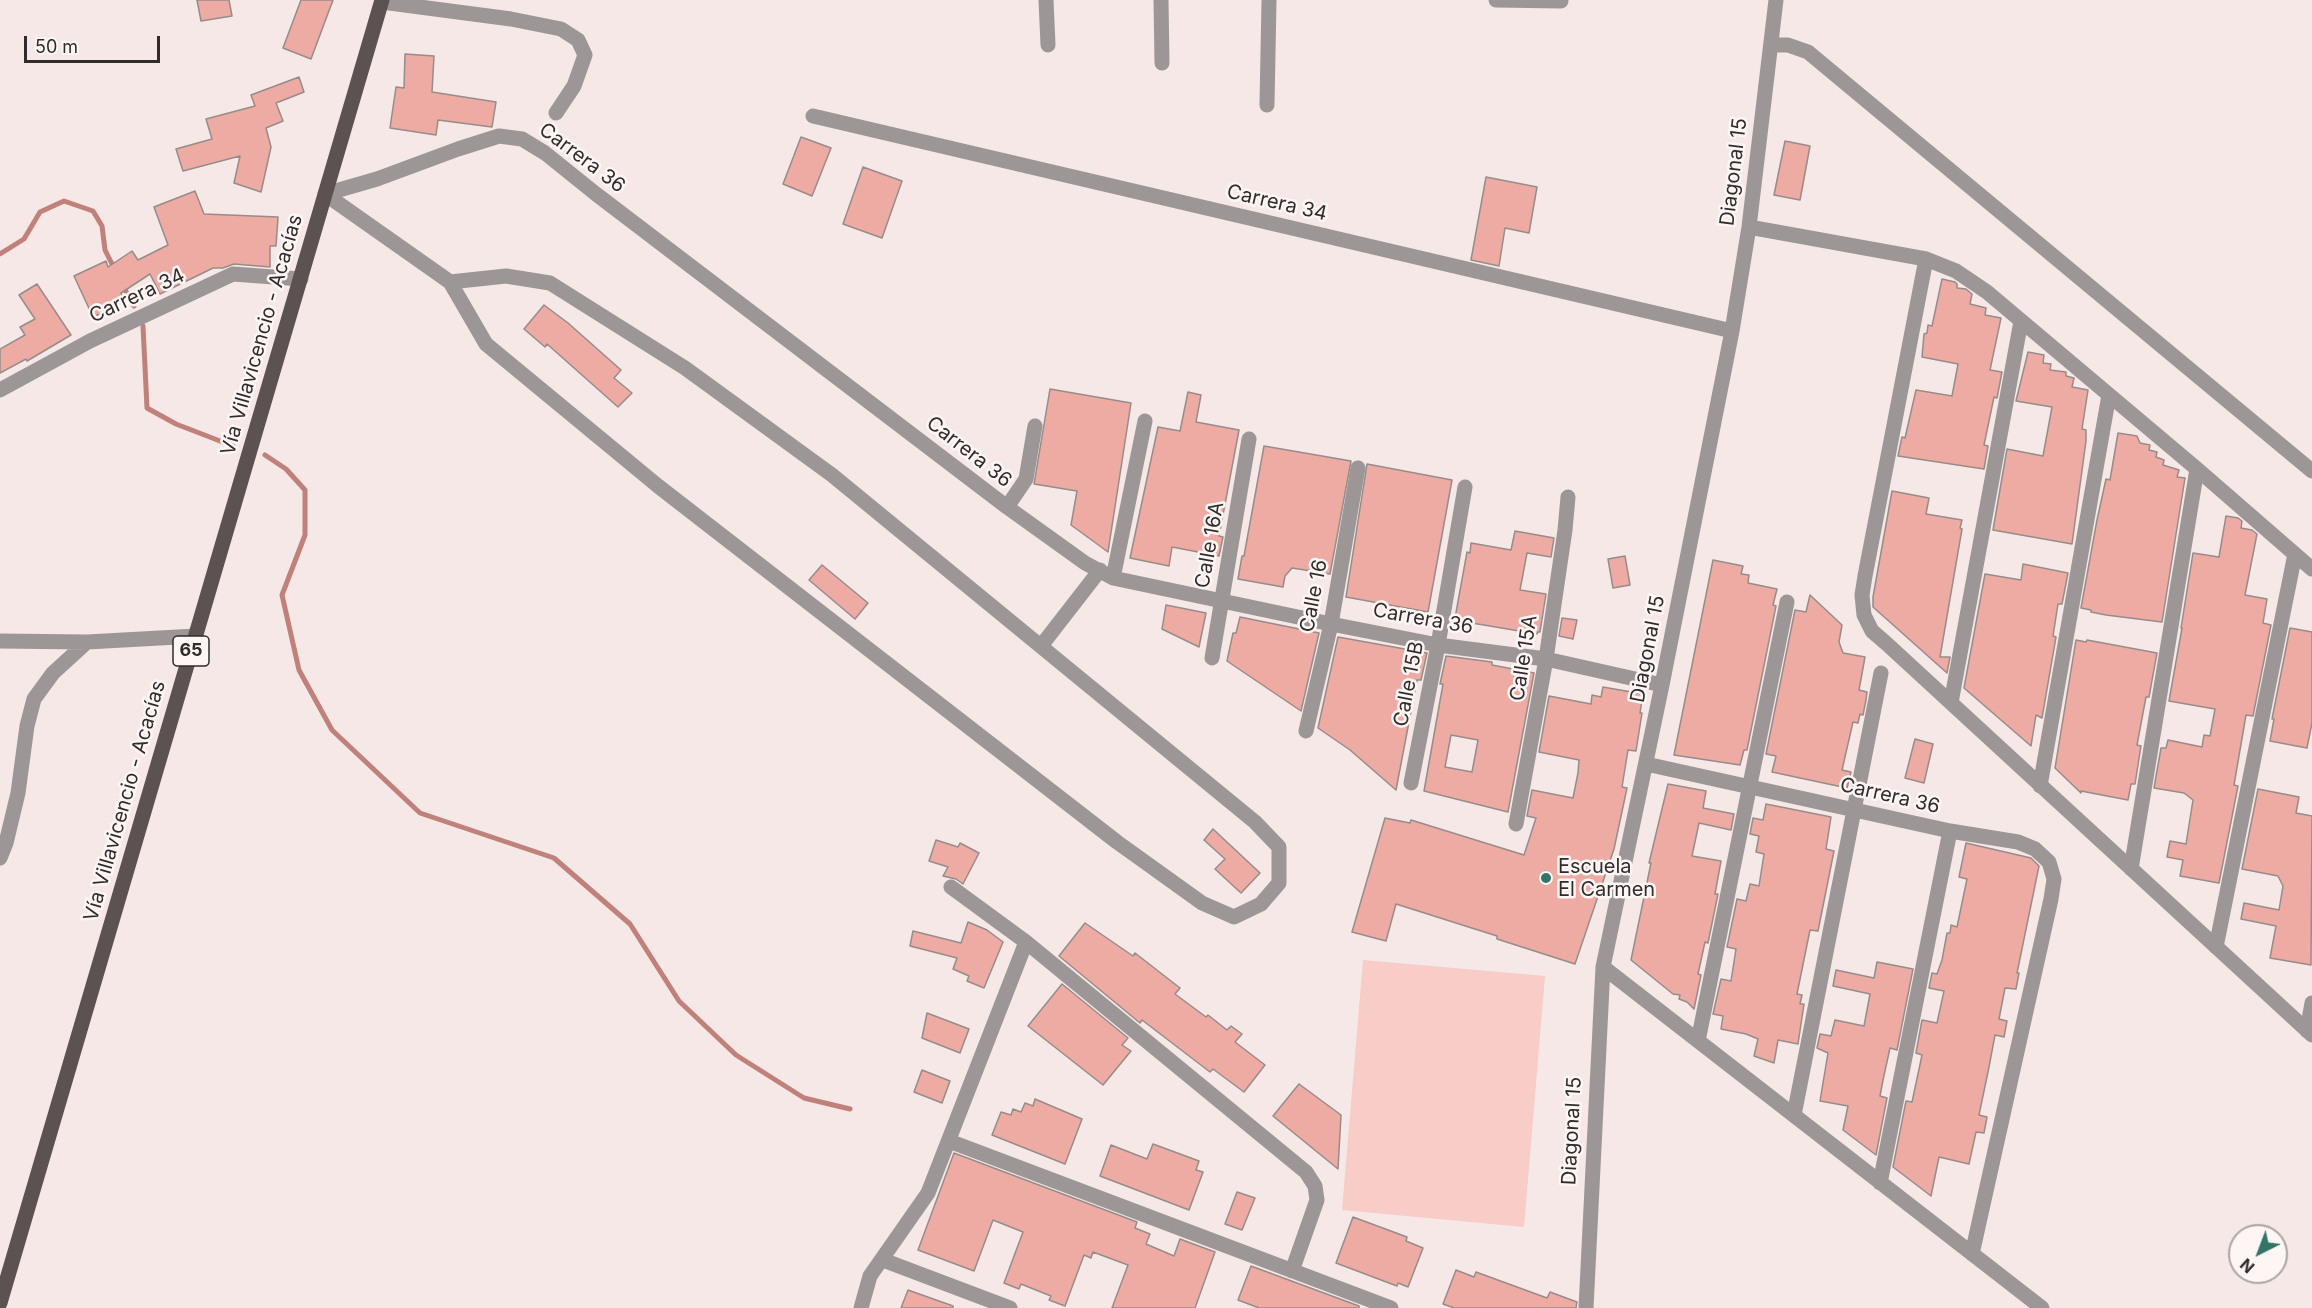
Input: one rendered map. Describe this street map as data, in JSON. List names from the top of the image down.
{
  "streets": {
    "main road": ["Vía Villavicencio - Acacías", "65"],
    "street": [
      "Carrera 36",
      "Diagonal 15",
      "Carrera 34",
      "Calle 16A",
      "Calle 16",
      "Calle 15A",
      "Calle 15B"
    ]
  },
  "crossings": [
    ["Carrera 36", "Diagonal 15"],
    ["Carrera 36", "Vía Villavicencio - Acacías"],
    ["Carrera 36", "Calle 16A"],
    ["Carrera 36", "Calle 16"],
    ["Carrera 36", "Calle 15A"],
    ["Carrera 36", "Calle 15B"],
    ["Diagonal 15", "Carrera 34"],
    ["Carrera 34", "Vía Villavicencio - Acacías"]
  ],
  "places": ["Escuela El Carmen"],
  "scale_bar": "50 m",
  "north": "bottom left"
}
